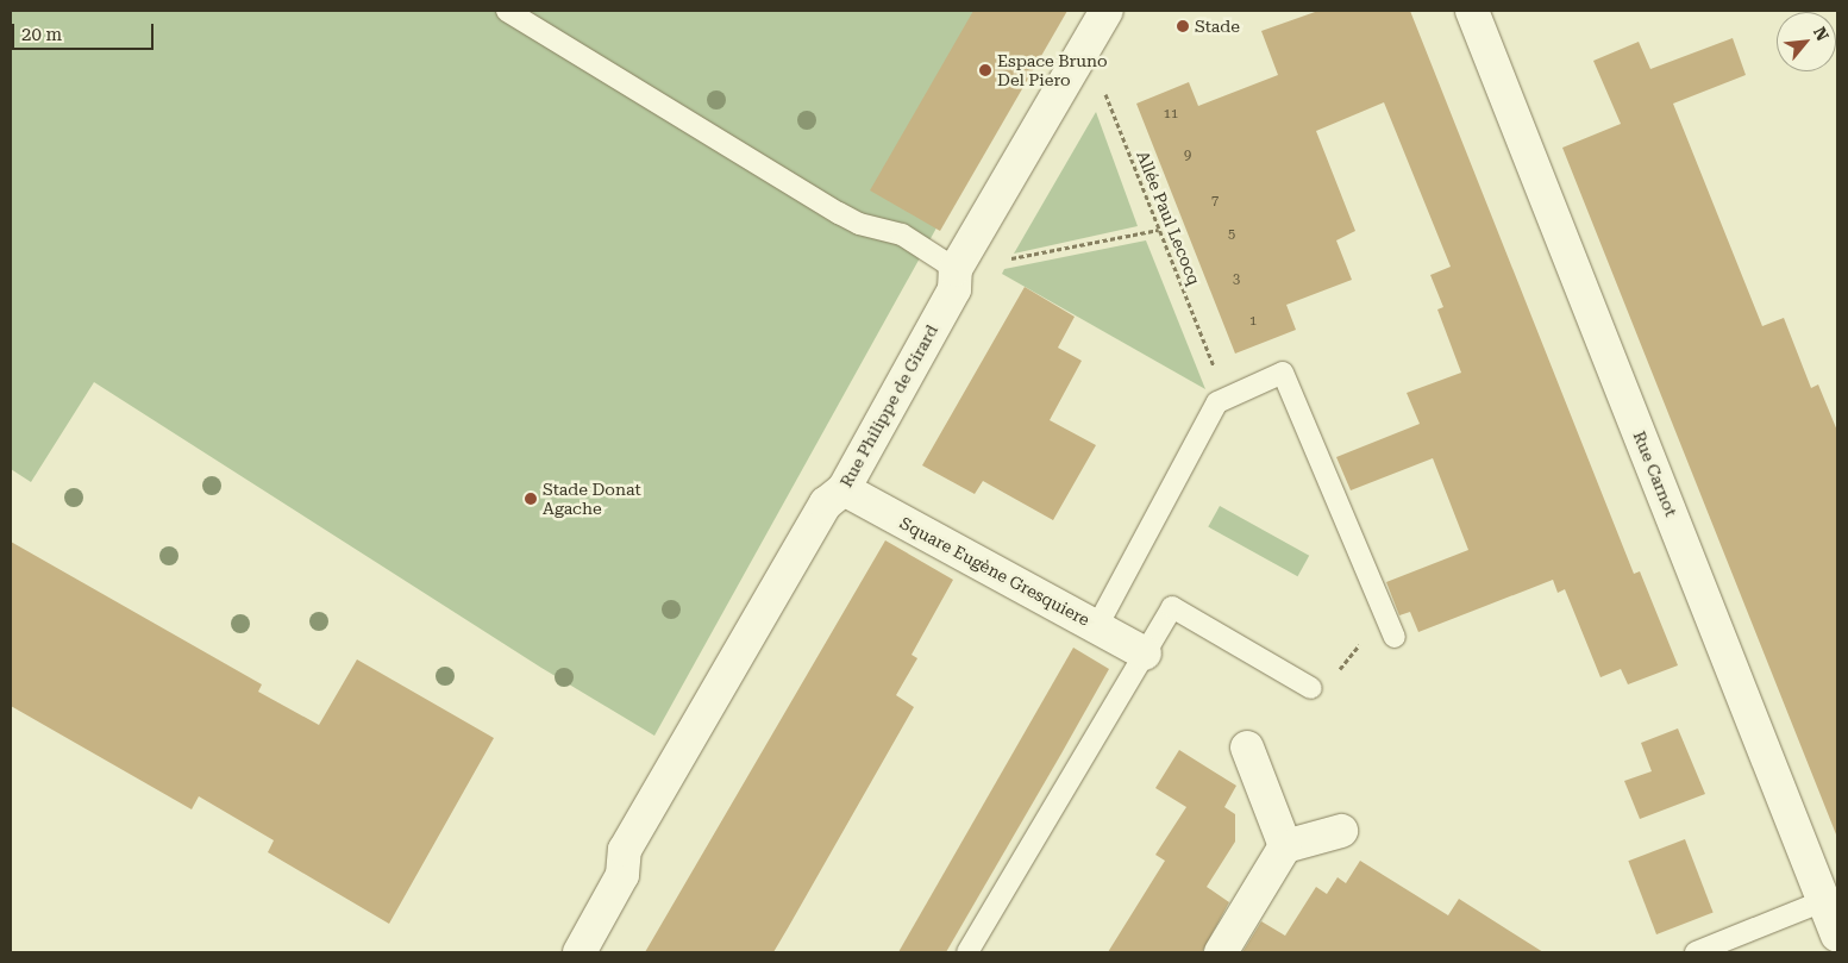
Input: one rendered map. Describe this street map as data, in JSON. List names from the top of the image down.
{
  "streets": {
    "street": ["Rue Philippe de Girard", "Rue Carnot", "Square Eugène Gresquiere"],
    "path": ["Allée Paul Lecocq"]
  },
  "crossings": [
    ["Allée Paul Lecocq", "Rue Philippe de Girard"],
    ["Rue Philippe de Girard", "Square Eugène Gresquiere"]
  ],
  "places": ["Stade", "Espace Bruno Del Piero", "Stade Donat Agache"],
  "house_numbers": [
    "11",
    "9",
    "7",
    "5",
    "3",
    "1"
  ],
  "scale_bar": "20 m",
  "north": "top right"
}
